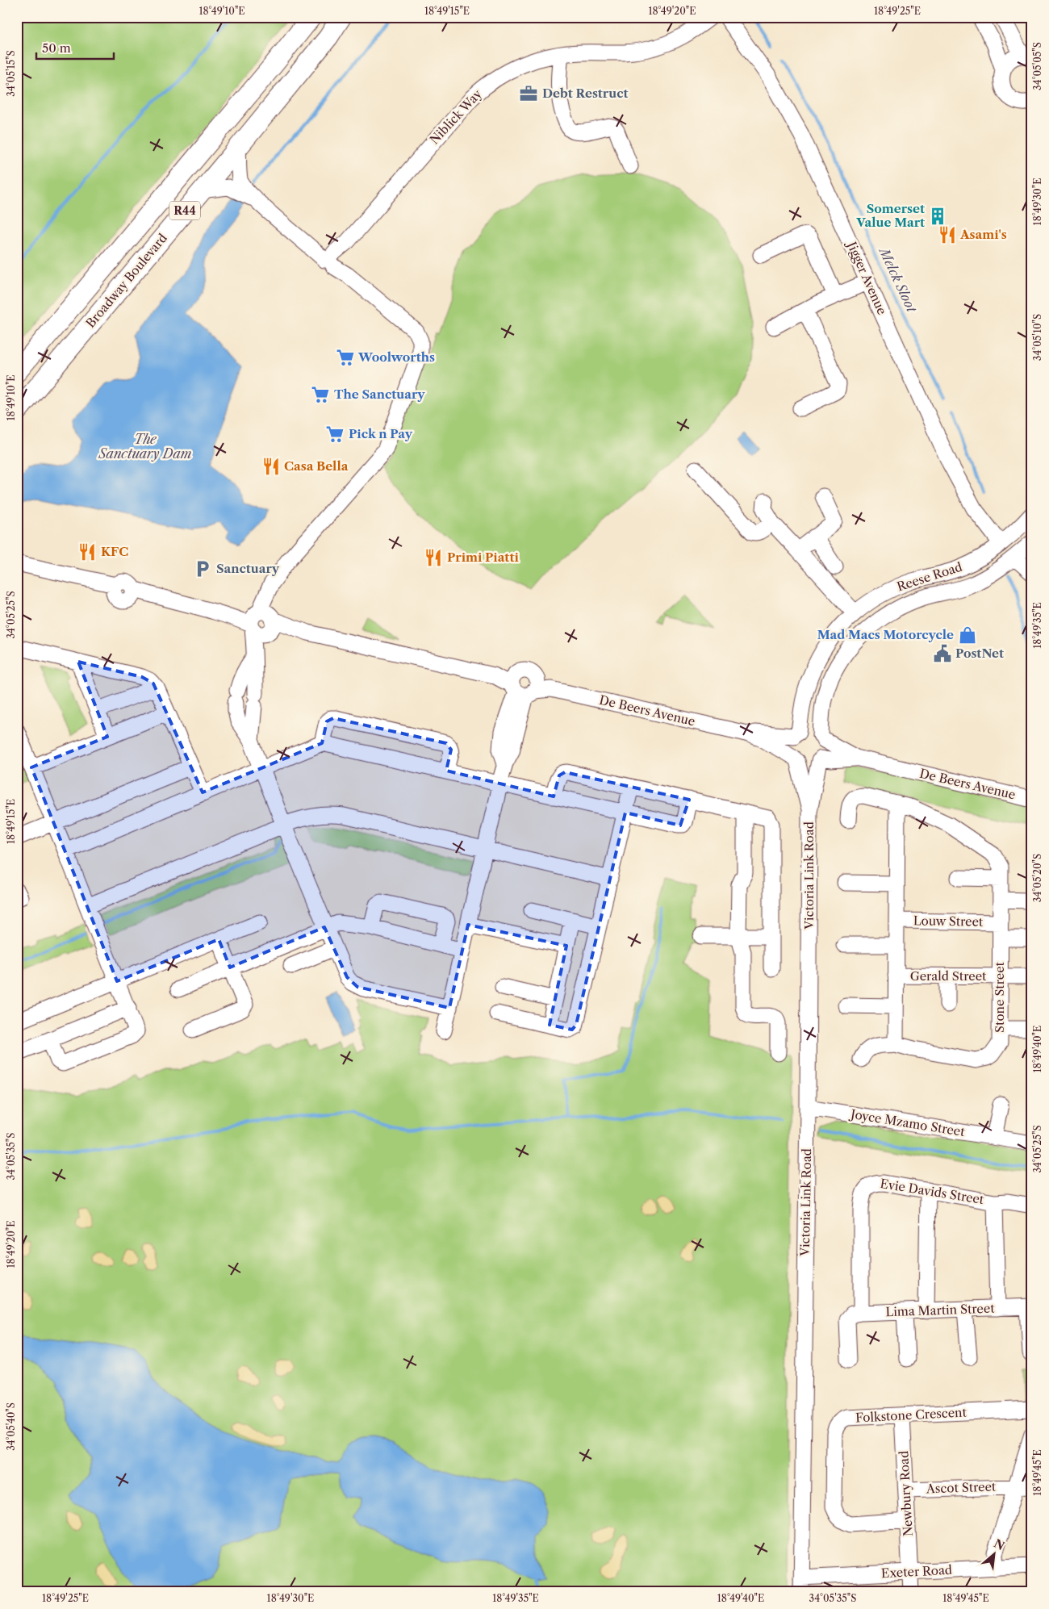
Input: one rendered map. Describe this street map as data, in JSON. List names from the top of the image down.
{
  "streets": {
    "main road": ["R44", "Broadway Boulevard"],
    "street": [
      "Niblick Way",
      "Jigger Avenue",
      "Reese Road",
      "De Beers Avenue",
      "Victoria Link Road",
      "Louw Street",
      "Gerald Street",
      "Stone Street",
      "Joyce Mzamo Street",
      "Evie Davids Street",
      "Lima Martin Street",
      "Folkstone Crescent",
      "Ascot Street",
      "Newbury Road",
      "Exeter Road"
    ]
  },
  "crossings": [
    ["Jigger Avenue", "Reese Road"],
    ["Reese Road", "De Beers Avenue"],
    ["Reese Road", "Victoria Link Road"],
    ["De Beers Avenue", "Victoria Link Road"],
    ["Victoria Link Road", "Joyce Mzamo Street"],
    ["Victoria Link Road", "Exeter Road"],
    ["Louw Street", "Stone Street"],
    ["Gerald Street", "Stone Street"],
    ["Evie Davids Street", "Lima Martin Street"],
    ["Folkstone Crescent", "Newbury Road"],
    ["Ascot Street", "Newbury Road"],
    ["Newbury Road", "Exeter Road"]
  ],
  "water": ["Melck Sloot", "The Sanctuary Dam"],
  "places": {
    "office": ["Debt Restruct"],
    "building": ["Somerset Value Mart"],
    "restaurant": [
      "Asami's",
      "Casa Bella",
      "KFC",
      "Primi Piatti"
    ],
    "supermarket": ["Woolworths", "The Sanctuary", "Pick n Pay"],
    "parking": ["Sanctuary"],
    "shop": ["Mad Macs Motorcycle"],
    "public building": ["PostNet"]
  },
  "scale_bar": "50 m",
  "north": "top right",
  "coordinates": [
    "18°49'10\"E",
    "18°49'15\"E",
    "18°49'20\"E",
    "18°49'25\"E",
    "34°05'05\"S",
    "34°05'15\"S",
    "18°49'30\"E",
    "34°05'10\"S",
    "34°05'25\"S",
    "18°49'35\"E",
    "34°05'20\"S",
    "18°49'40\"E",
    "34°05'35\"S",
    "34°05'40\"S",
    "18°49'45\"E"
  ]
}
